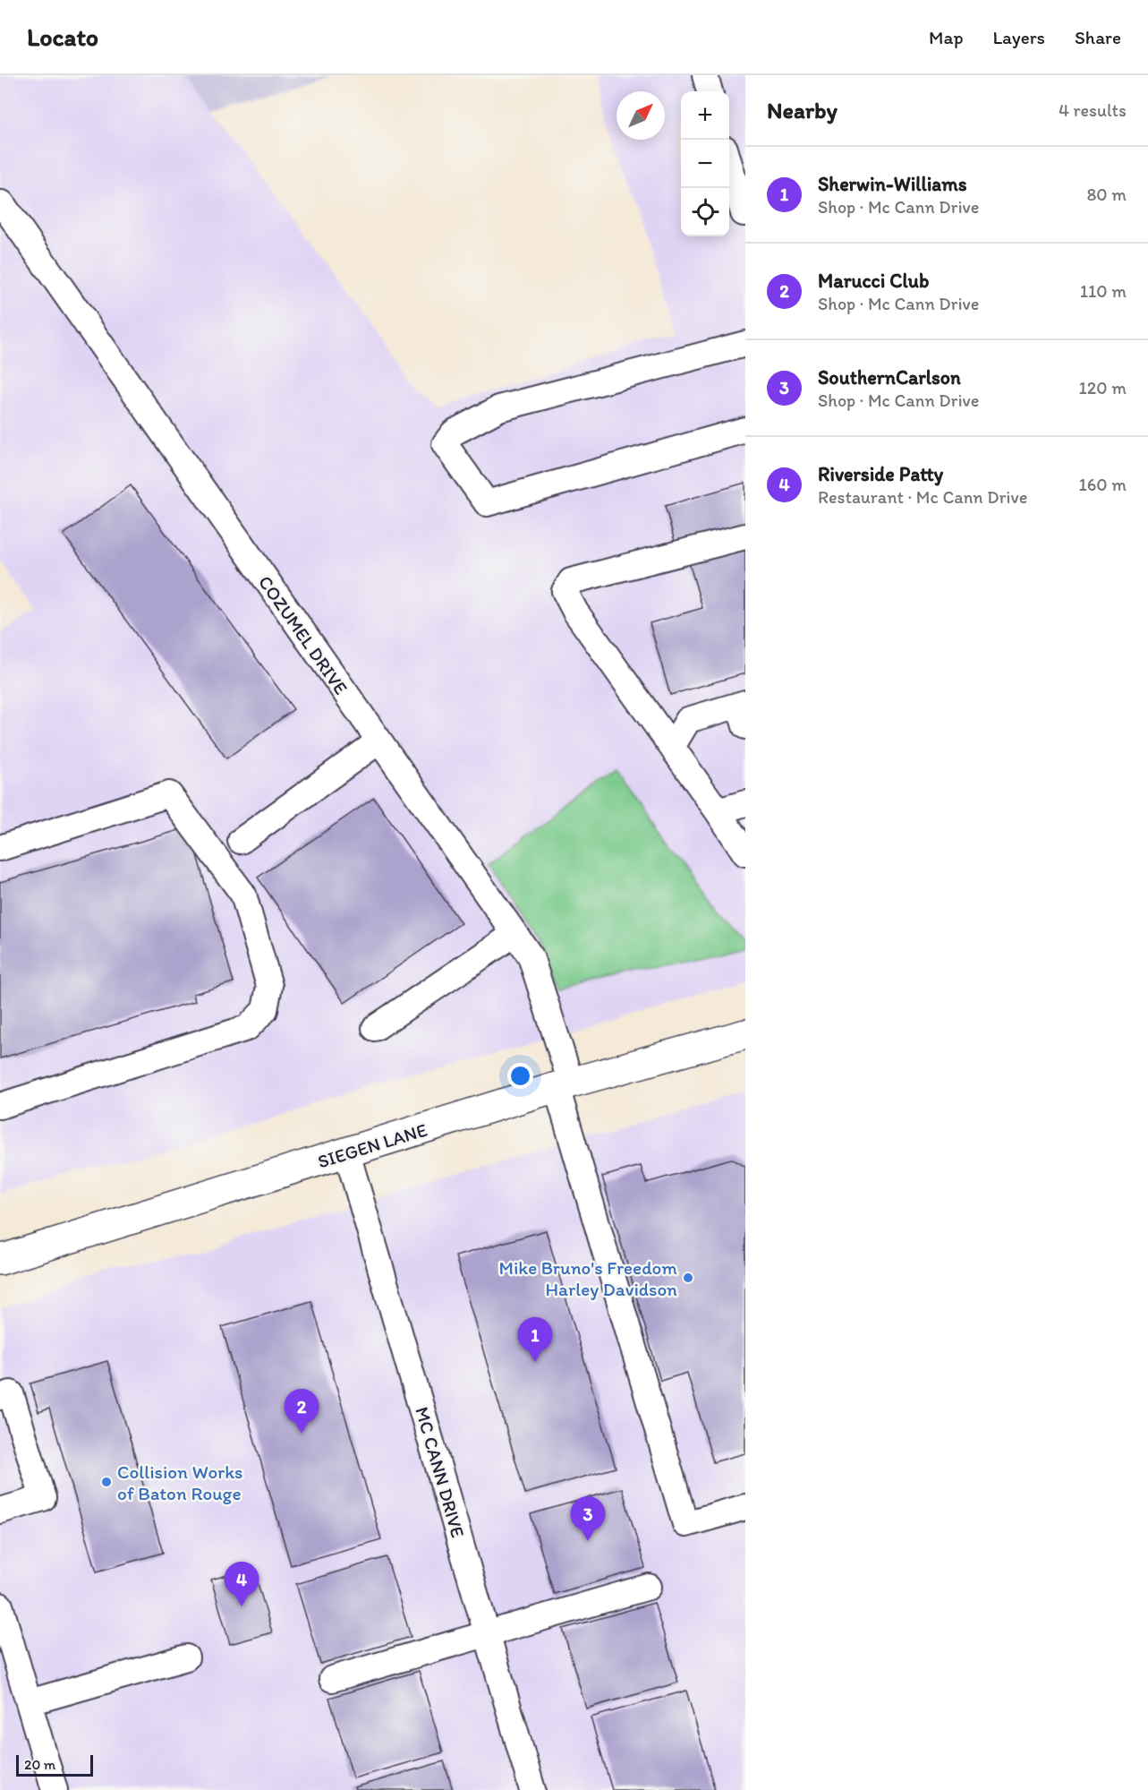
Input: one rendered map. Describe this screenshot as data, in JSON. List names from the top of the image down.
{
  "streets": {
    "main road": ["SIEGEN LANE"],
    "street": ["COZUMEL DRIVE", "MC CANN DRIVE"]
  },
  "crossings": [
    ["COZUMEL DRIVE", "SIEGEN LANE"],
    ["SIEGEN LANE", "MC CANN DRIVE"]
  ],
  "places": ["Mike Bruno's Freedom Harley Davidson", "Collision Works of Baton Rouge"],
  "scale_bar": "20 m",
  "north": "top right",
  "page": {
    "header": "Locato",
    "nav": ["Map", "Layers", "Share"],
    "heading": ["Nearby", "4 results"],
    "map_buttons": ["+", "−"],
    "list": [
      {
        "mark": "1",
        "name": "Sherwin-Williams",
        "note": "Shop · Mc Cann Drive",
        "value": "80 m"
      },
      {
        "mark": "2",
        "name": "Marucci Club",
        "note": "Shop · Mc Cann Drive",
        "value": "110 m"
      },
      {
        "mark": "3",
        "name": "SouthernCarlson",
        "note": "Shop · Mc Cann Drive",
        "value": "120 m"
      },
      {
        "mark": "4",
        "name": "Riverside Patty",
        "note": "Restaurant · Mc Cann Drive",
        "value": "160 m"
      }
    ],
    "pins": [
      "1",
      "2",
      "3",
      "4"
    ],
    "scale": "20 m"
  }
}
